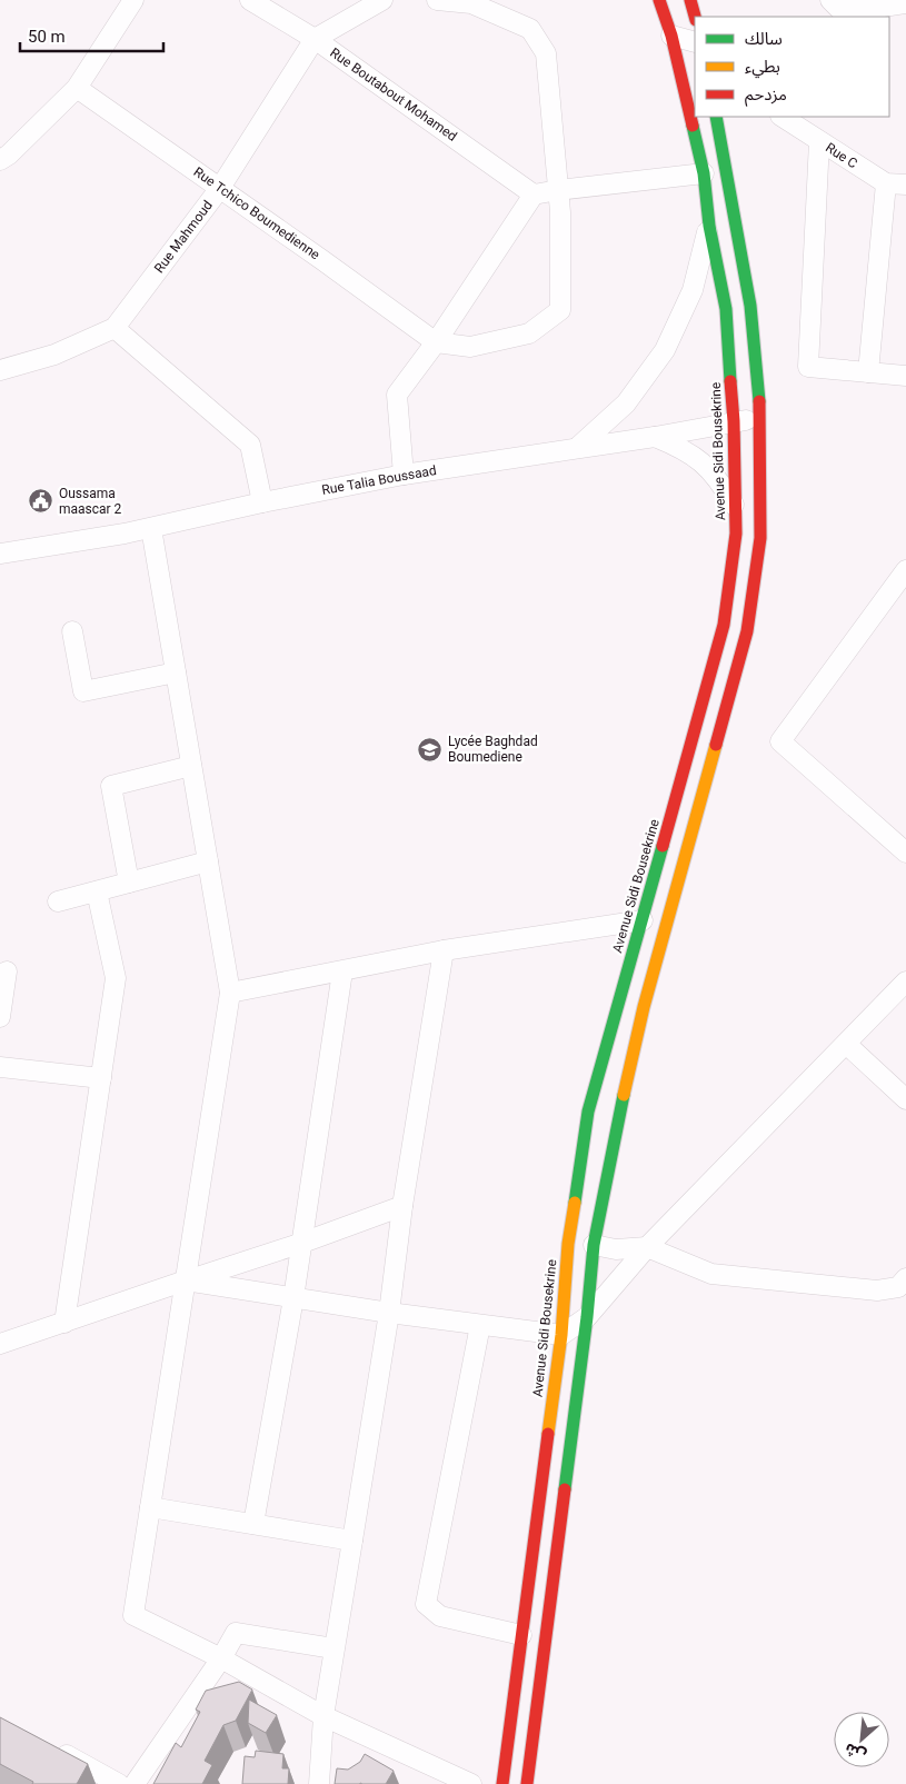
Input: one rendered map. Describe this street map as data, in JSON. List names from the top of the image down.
{
  "streets": {
    "main road": ["Avenue Sidi Bousekrine"],
    "street": [
      "Rue Boutabout Mohamed",
      "Rue C",
      "Rue Tchico Boumedienne",
      "Rue Mahmoud",
      "Rue Talia Boussaad"
    ]
  },
  "crossings": [
    ["Rue Boutabout Mohamed", "Rue Mahmoud"],
    ["Rue Tchico Boumedienne", "Rue Mahmoud"],
    ["Avenue Sidi Bousekrine", "Rue Talia Boussaad"]
  ],
  "places": {
    "public building": ["Oussama maascar 2"],
    "school or university": ["Lycée Baghdad Boumediene"]
  },
  "legend": ["سالك", "بطيء", "مزدحم"],
  "scale_bar": "50 m",
  "north": "bottom left"
}
